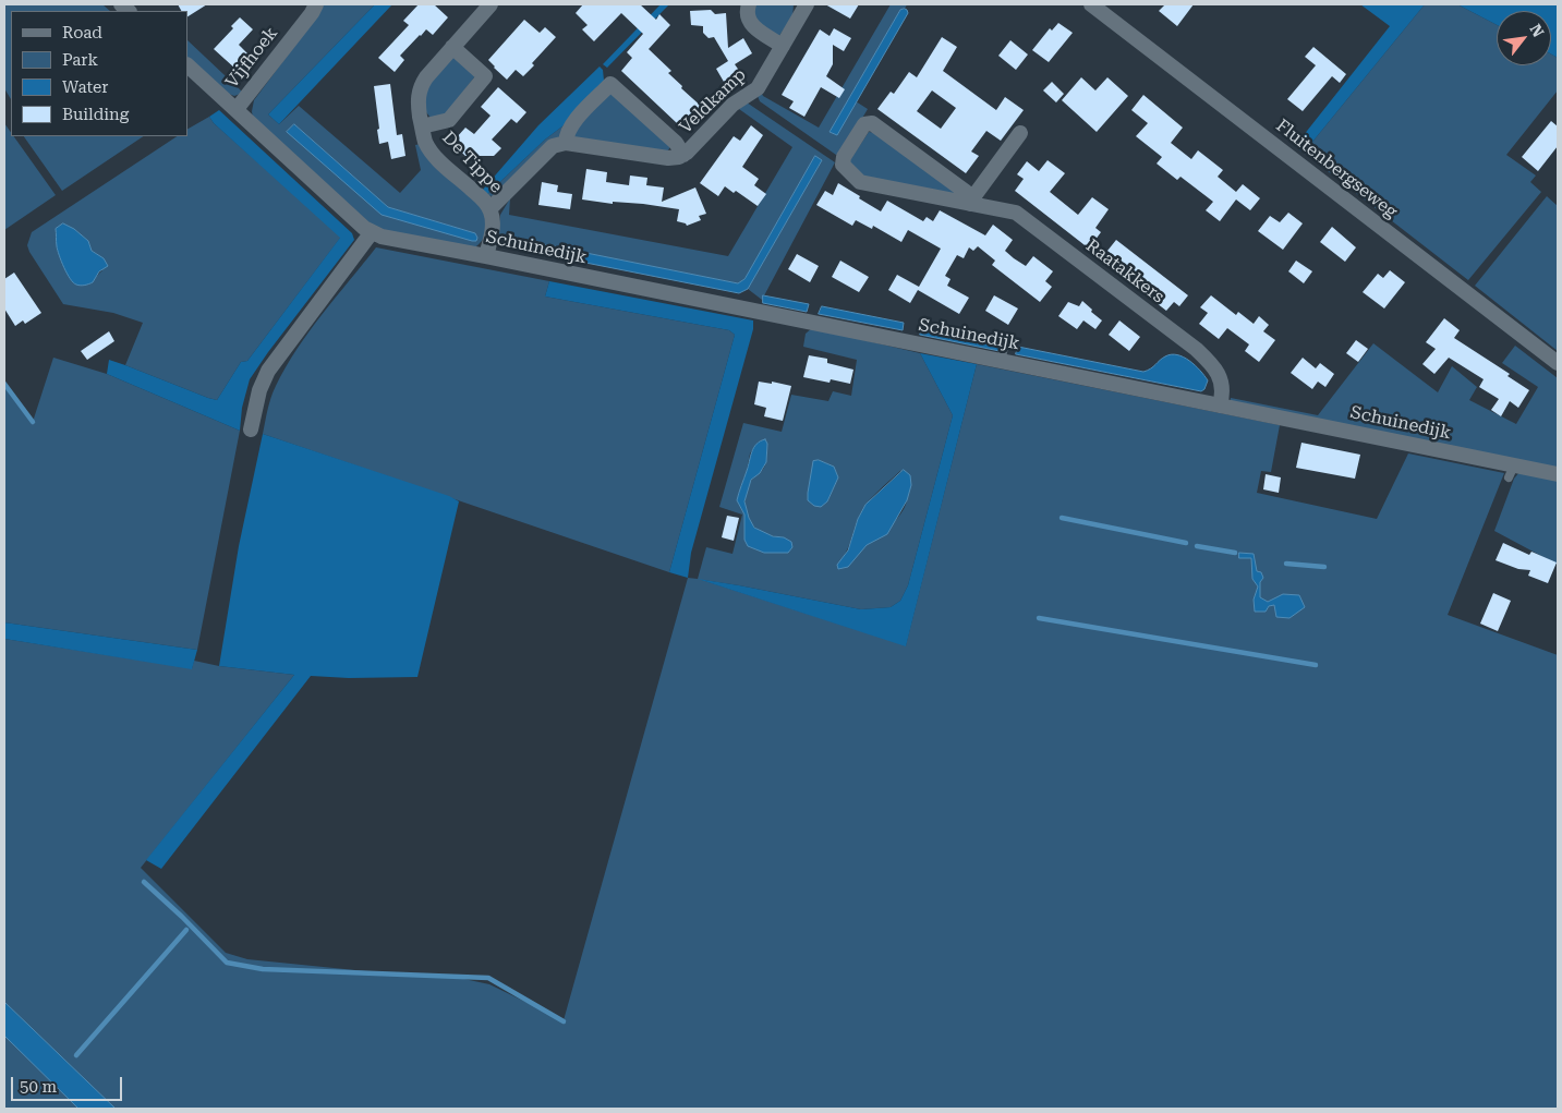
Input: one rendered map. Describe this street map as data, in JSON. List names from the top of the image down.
{
  "streets": {
    "street": [
      "Vijfhoek",
      "Veldkamp",
      "De Tippe",
      "Fluitenbergseweg",
      "Schuinedijk",
      "Raatakkers"
    ]
  },
  "crossings": [
    ["Vijfhoek", "Schuinedijk"],
    ["De Tippe", "Schuinedijk"],
    ["Schuinedijk", "Raatakkers"]
  ],
  "legend": [
    "Road",
    "Park",
    "Water",
    "Building"
  ],
  "scale_bar": "50 m",
  "north": "top right"
}
